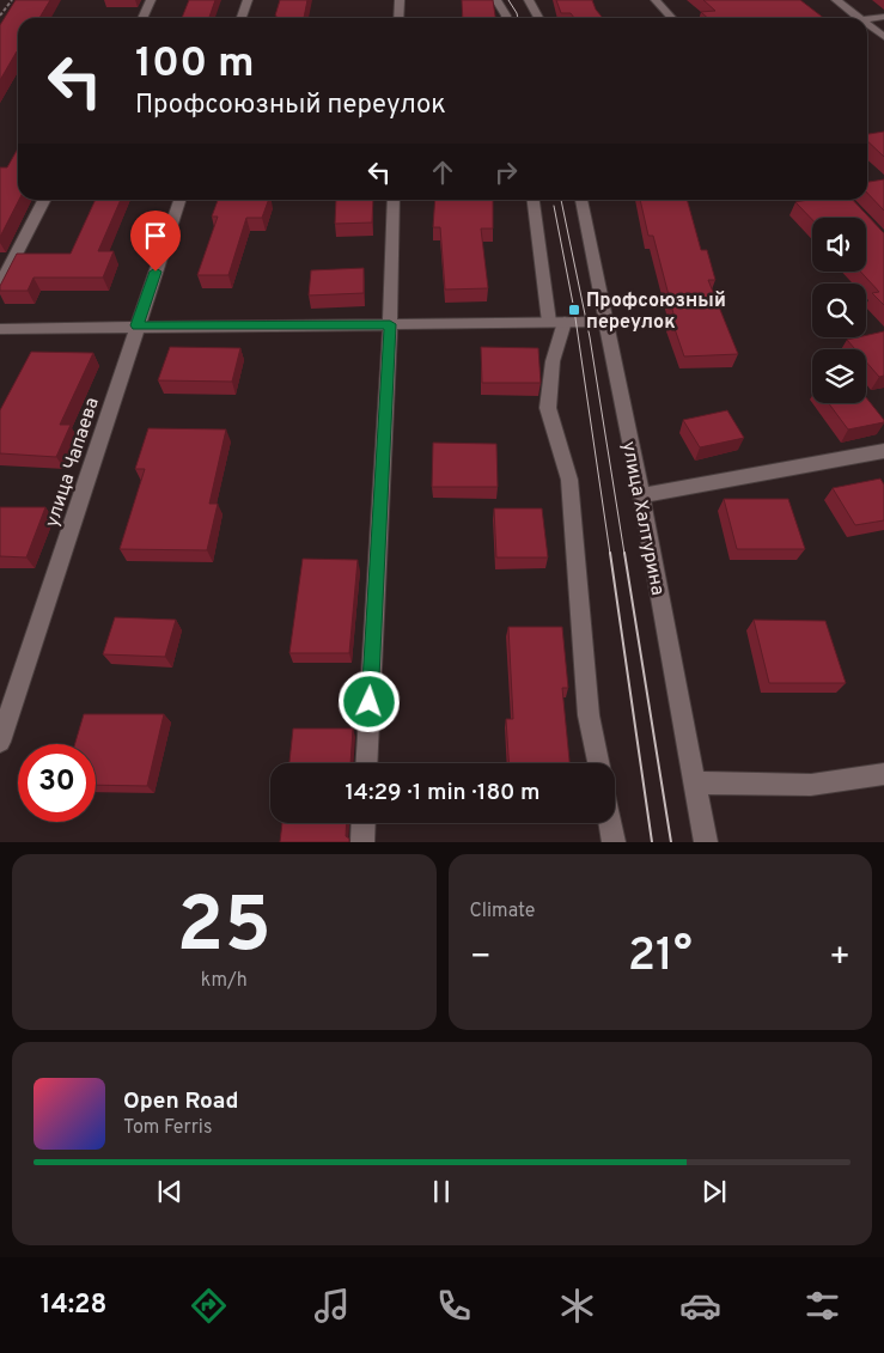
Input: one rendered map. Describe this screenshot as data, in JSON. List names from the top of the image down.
{
  "streets": {
    "street": ["улица Чапаева", "улица Халтурина"]
  },
  "places": {
    "transit": ["Профсоюзный переулок"]
  },
  "page": {
    "turn": ["100 m", "Профсоюзный переулок"],
    "limit": "30",
    "trip": "14:29 · 1 min · 180 m",
    "tile": [
      ["25", "km/h"],
      "Climate"
    ],
    "heat": ["−", "21°", "+"],
    "song": ["Open Road", "Tom Ferris"],
    "tabs": "14:28"
  }
}
